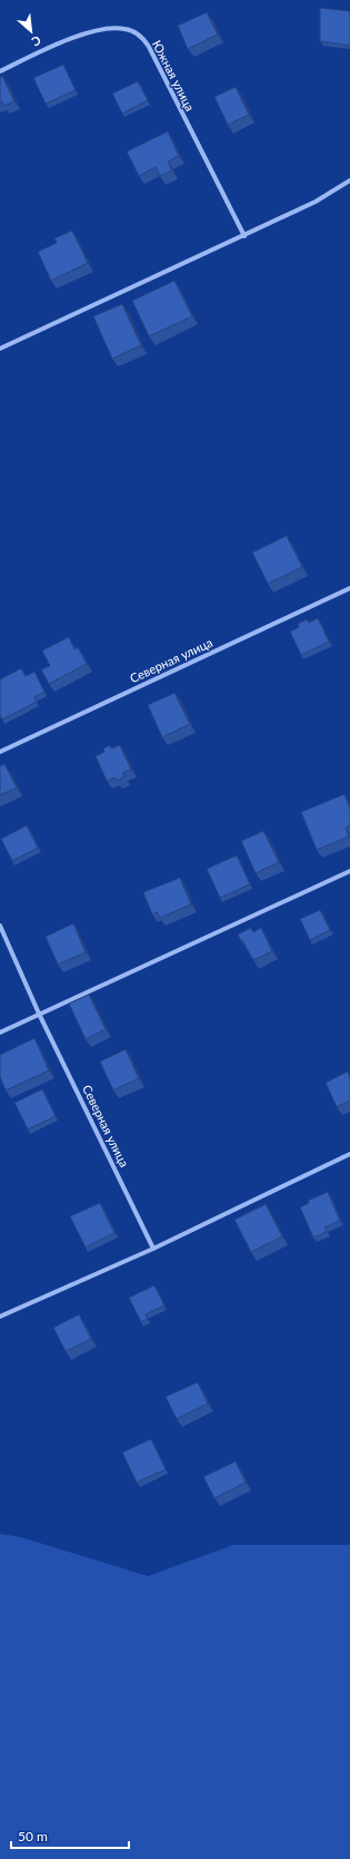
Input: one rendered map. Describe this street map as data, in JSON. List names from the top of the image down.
{
  "streets": {
    "street": ["Южная улица", "Северная улица"]
  },
  "scale_bar": "50 m",
  "north": "bottom right"
}
